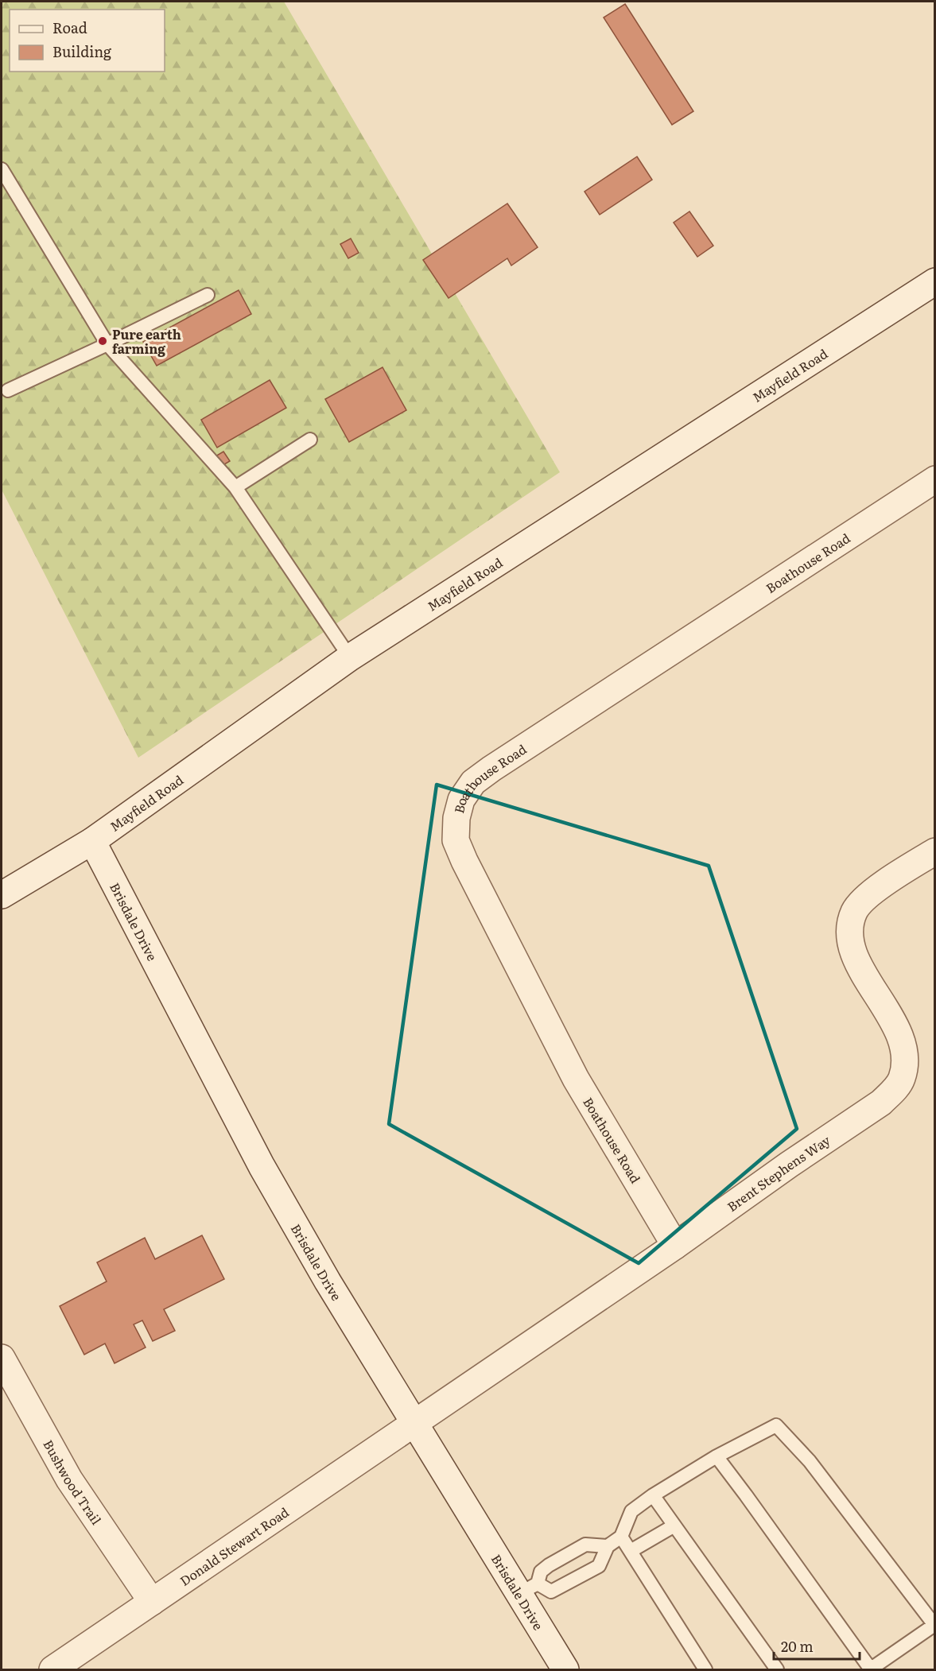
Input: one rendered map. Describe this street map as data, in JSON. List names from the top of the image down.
{
  "streets": {
    "street": [
      "Mayfield Road",
      "Boathouse Road",
      "Brisdale Drive",
      "Brent Stephens Way",
      "Bushwood Trail",
      "Donald Stewart Road"
    ]
  },
  "crossings": [
    ["Mayfield Road", "Brisdale Drive"],
    ["Boathouse Road", "Brent Stephens Way"],
    ["Brisdale Drive", "Brent Stephens Way"],
    ["Brisdale Drive", "Donald Stewart Road"],
    ["Brent Stephens Way", "Donald Stewart Road"],
    ["Bushwood Trail", "Donald Stewart Road"]
  ],
  "places": ["Pure earth farming"],
  "legend": ["Road", "Building"],
  "scale_bar": "20 m"
}
